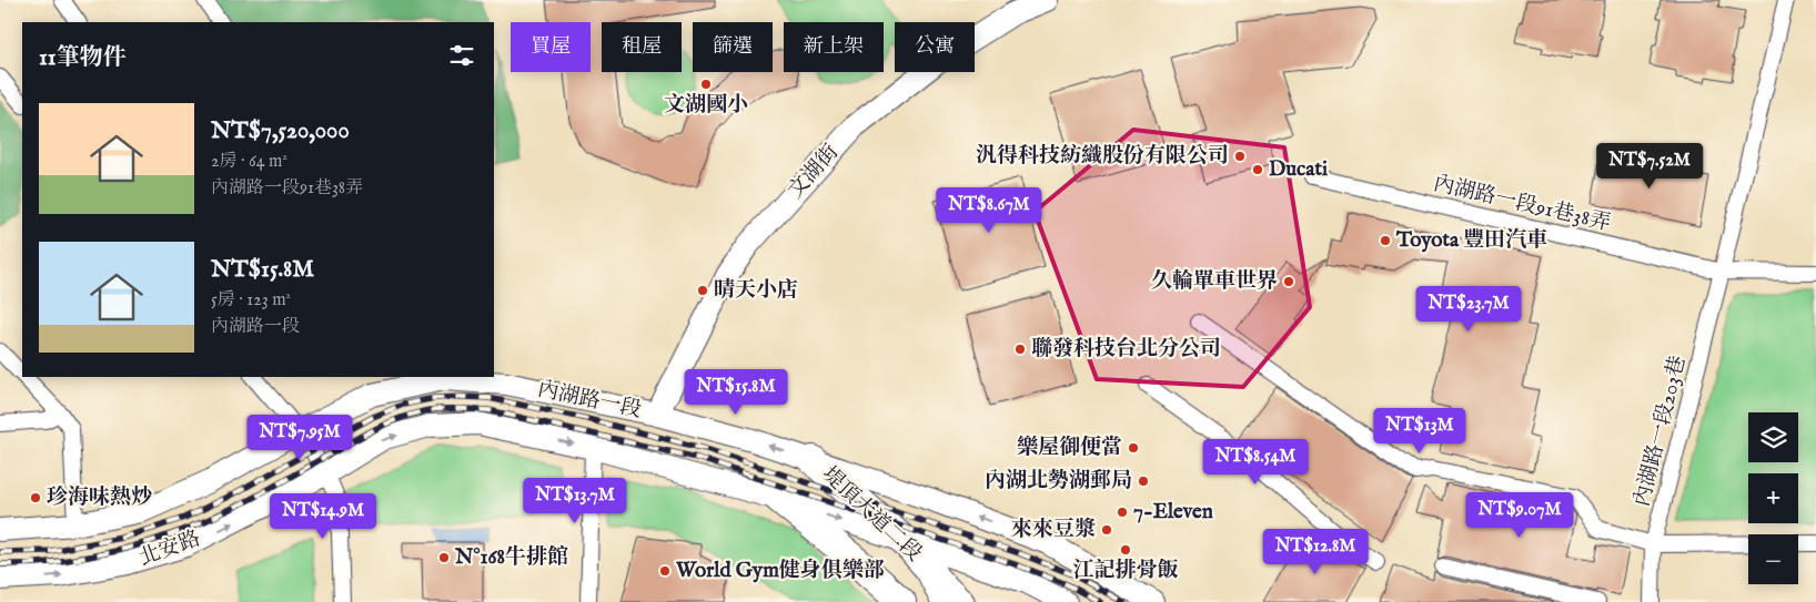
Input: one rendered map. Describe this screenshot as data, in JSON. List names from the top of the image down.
{
  "streets": {
    "highway": ["堤頂大道二段"],
    "main road": ["文湖街", "內湖路一段", "北安路"],
    "street": ["內湖路一段91巷38弄", "內湖路一段203巷"]
  },
  "crossings": [
    ["文湖街", "內湖路一段"],
    ["內湖路一段91巷38弄", "內湖路一段203巷"],
    ["內湖路一段", "堤頂大道二段"]
  ],
  "places": [
    "文湖國小",
    "汎得科技紡織股份有限公司",
    "Ducati",
    "Toyota 豐田汽車",
    "久輪單車世界",
    "晴天小店",
    "聯發科技台北分公司",
    "樂屋御便當",
    "內湖北勢湖郵局",
    "珍海味熱炒",
    "7-Eleven",
    "來來豆漿",
    "江記排骨飯",
    "N°168牛排館",
    "World Gym健身俱樂部"
  ],
  "page": {
    "chip": [
      "買屋",
      "租屋",
      "篩選",
      "新上架",
      "公寓"
    ],
    "heading": "11筆物件",
    "list": [
      {
        "name": "NT$7,520,000",
        "note": "2房 · 64 m² · 內湖路一段91巷38弄"
      },
      {
        "name": "NT$15.8M",
        "note": "5房 · 123 m² · 內湖路一段"
      }
    ],
    "price": [
      "NT$7.52M",
      "NT$8.67M",
      "NT$23.7M",
      "NT$15.8M",
      "NT$13M",
      "NT$7.95M",
      "NT$8.54M",
      "NT$13.7M",
      "NT$9.07M",
      "NT$14.9M",
      "NT$12.8M"
    ],
    "map_buttons": ["+", "−"]
  }
}
